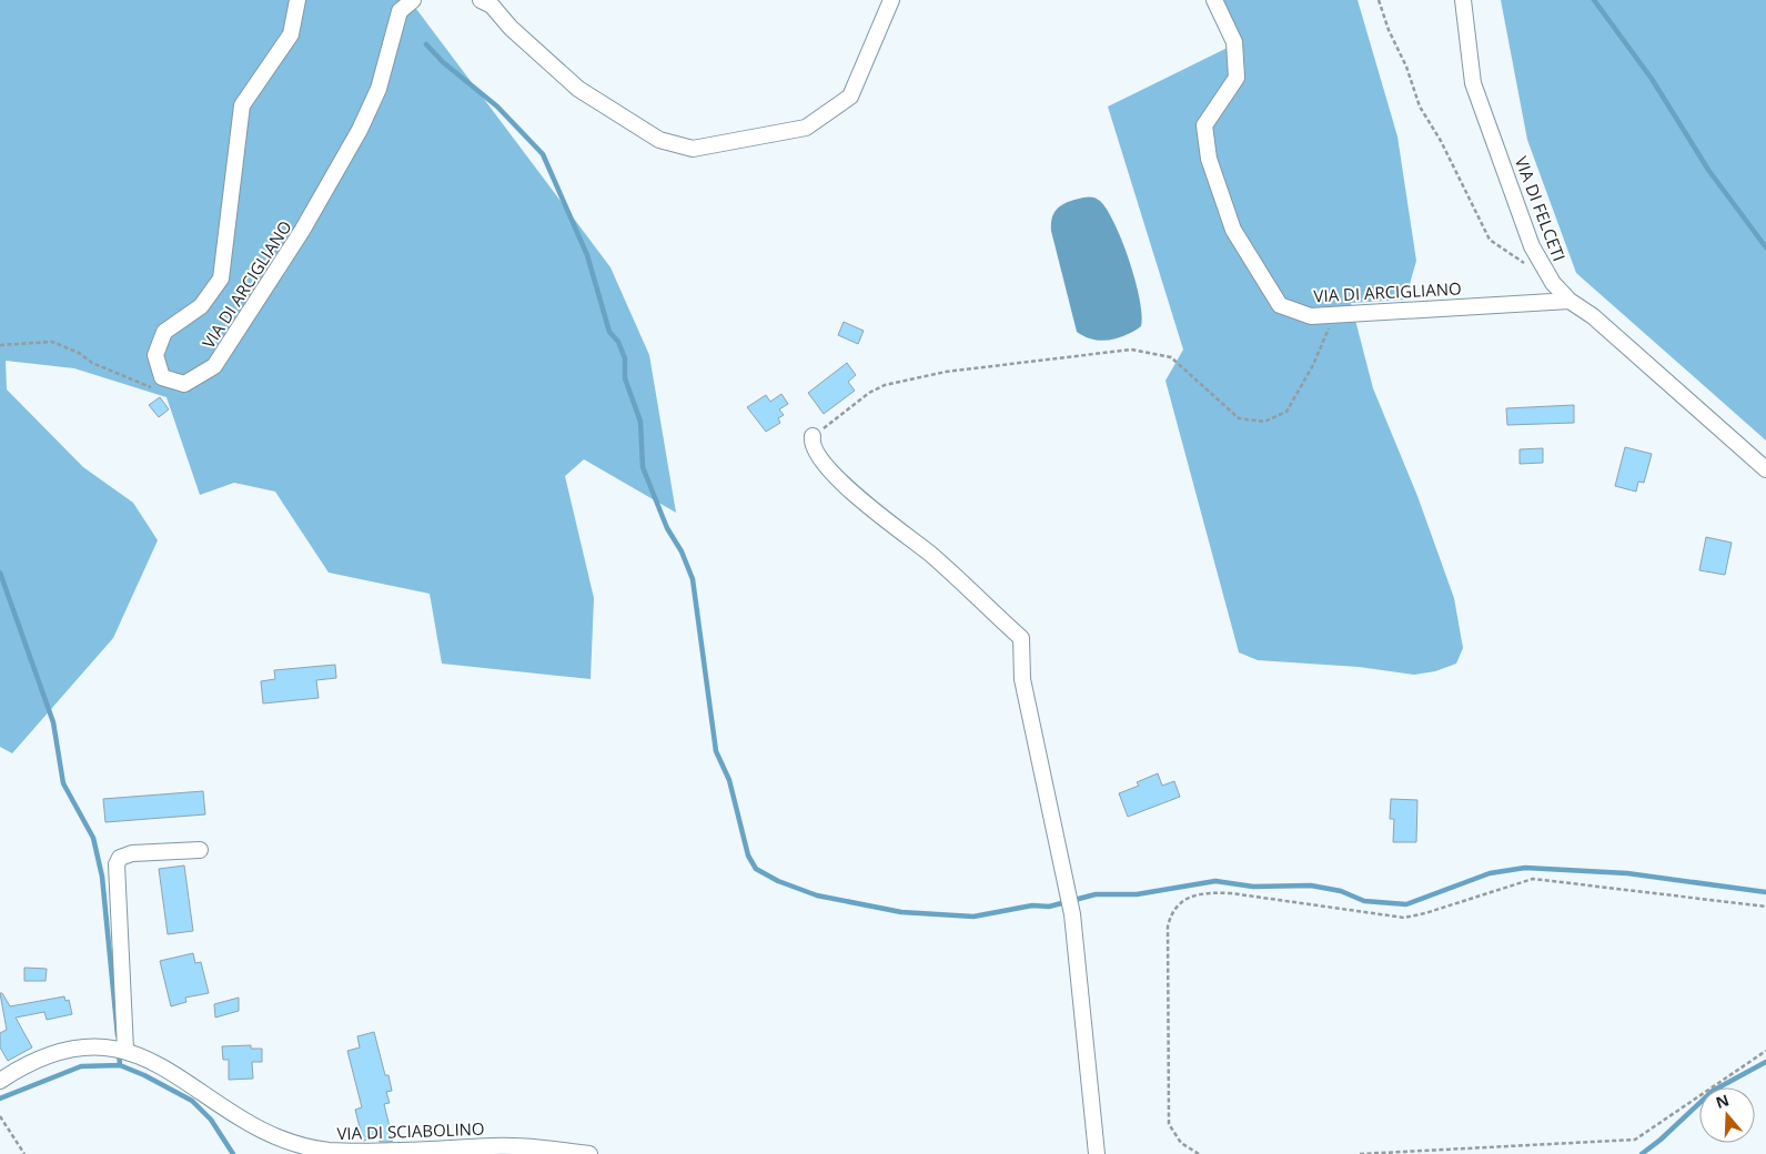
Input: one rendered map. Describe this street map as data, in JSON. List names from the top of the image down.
{
  "streets": {
    "street": ["VIA DI FELCETI", "VIA DI ARCIGLIANO", "VIA DI SCIABOLINO"]
  },
  "crossings": [
    ["VIA DI FELCETI", "VIA DI ARCIGLIANO"]
  ],
  "north": "top"
}
